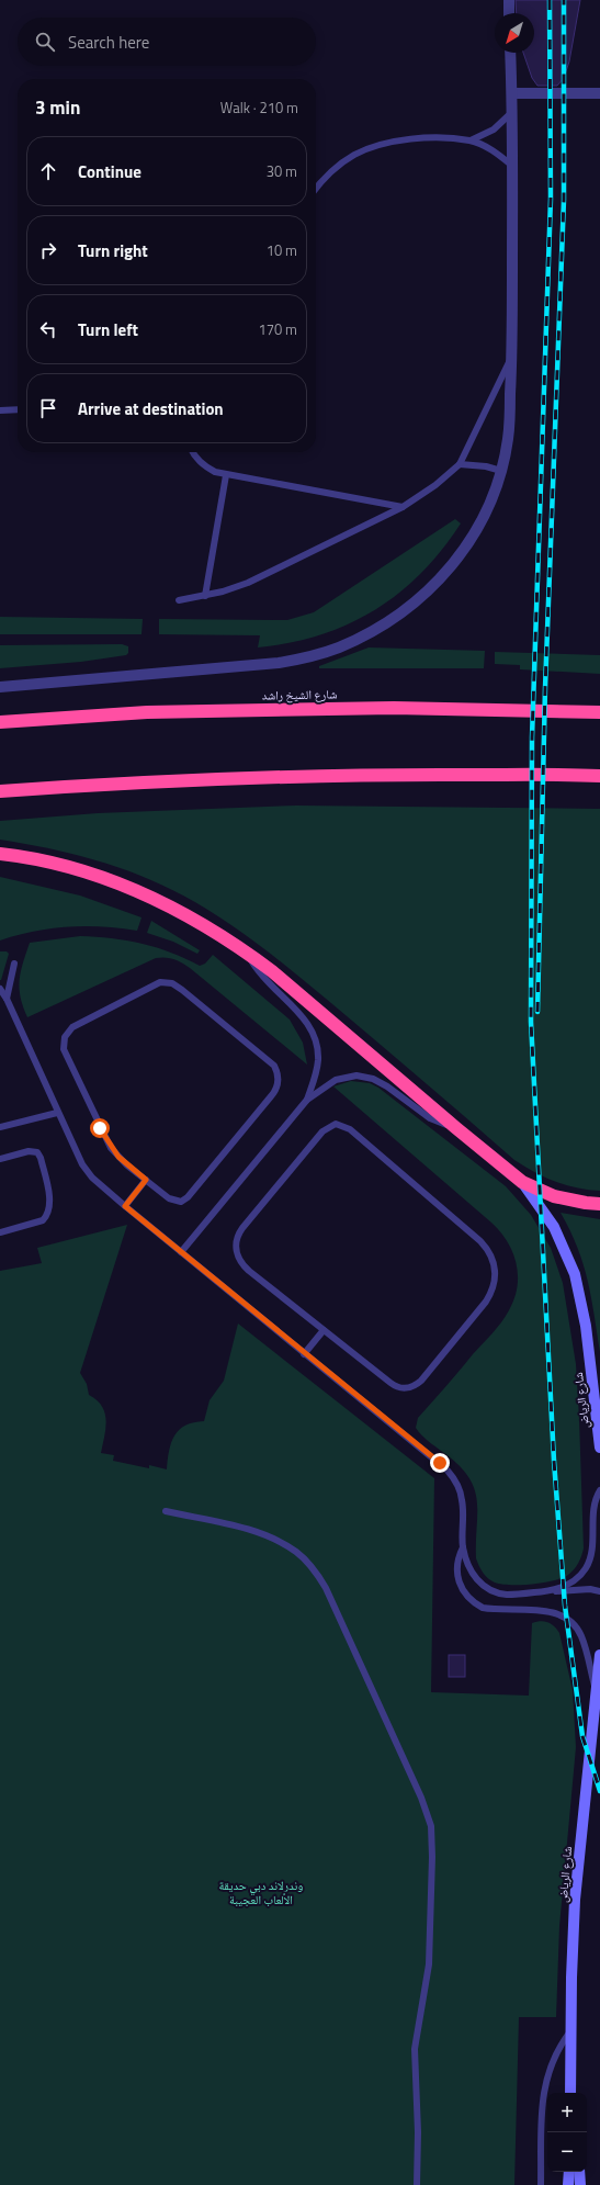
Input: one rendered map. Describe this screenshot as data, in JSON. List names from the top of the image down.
{
  "streets": {
    "highway": ["شارع الشيخ راشد"],
    "main road": ["شارع الرياض"]
  },
  "parks": ["وندرلاند دبي حديقة الألعاب العجيبة"],
  "north": "bottom left",
  "page": {
    "search": "Search here",
    "heading": ["3 min", "Walk · 210 m"],
    "list": [
      ["Continue", "30 m"],
      ["Turn right", "10 m"],
      ["Turn left", "170 m"],
      "Arrive at destination"
    ],
    "map_buttons": ["+", "−"]
  }
}
